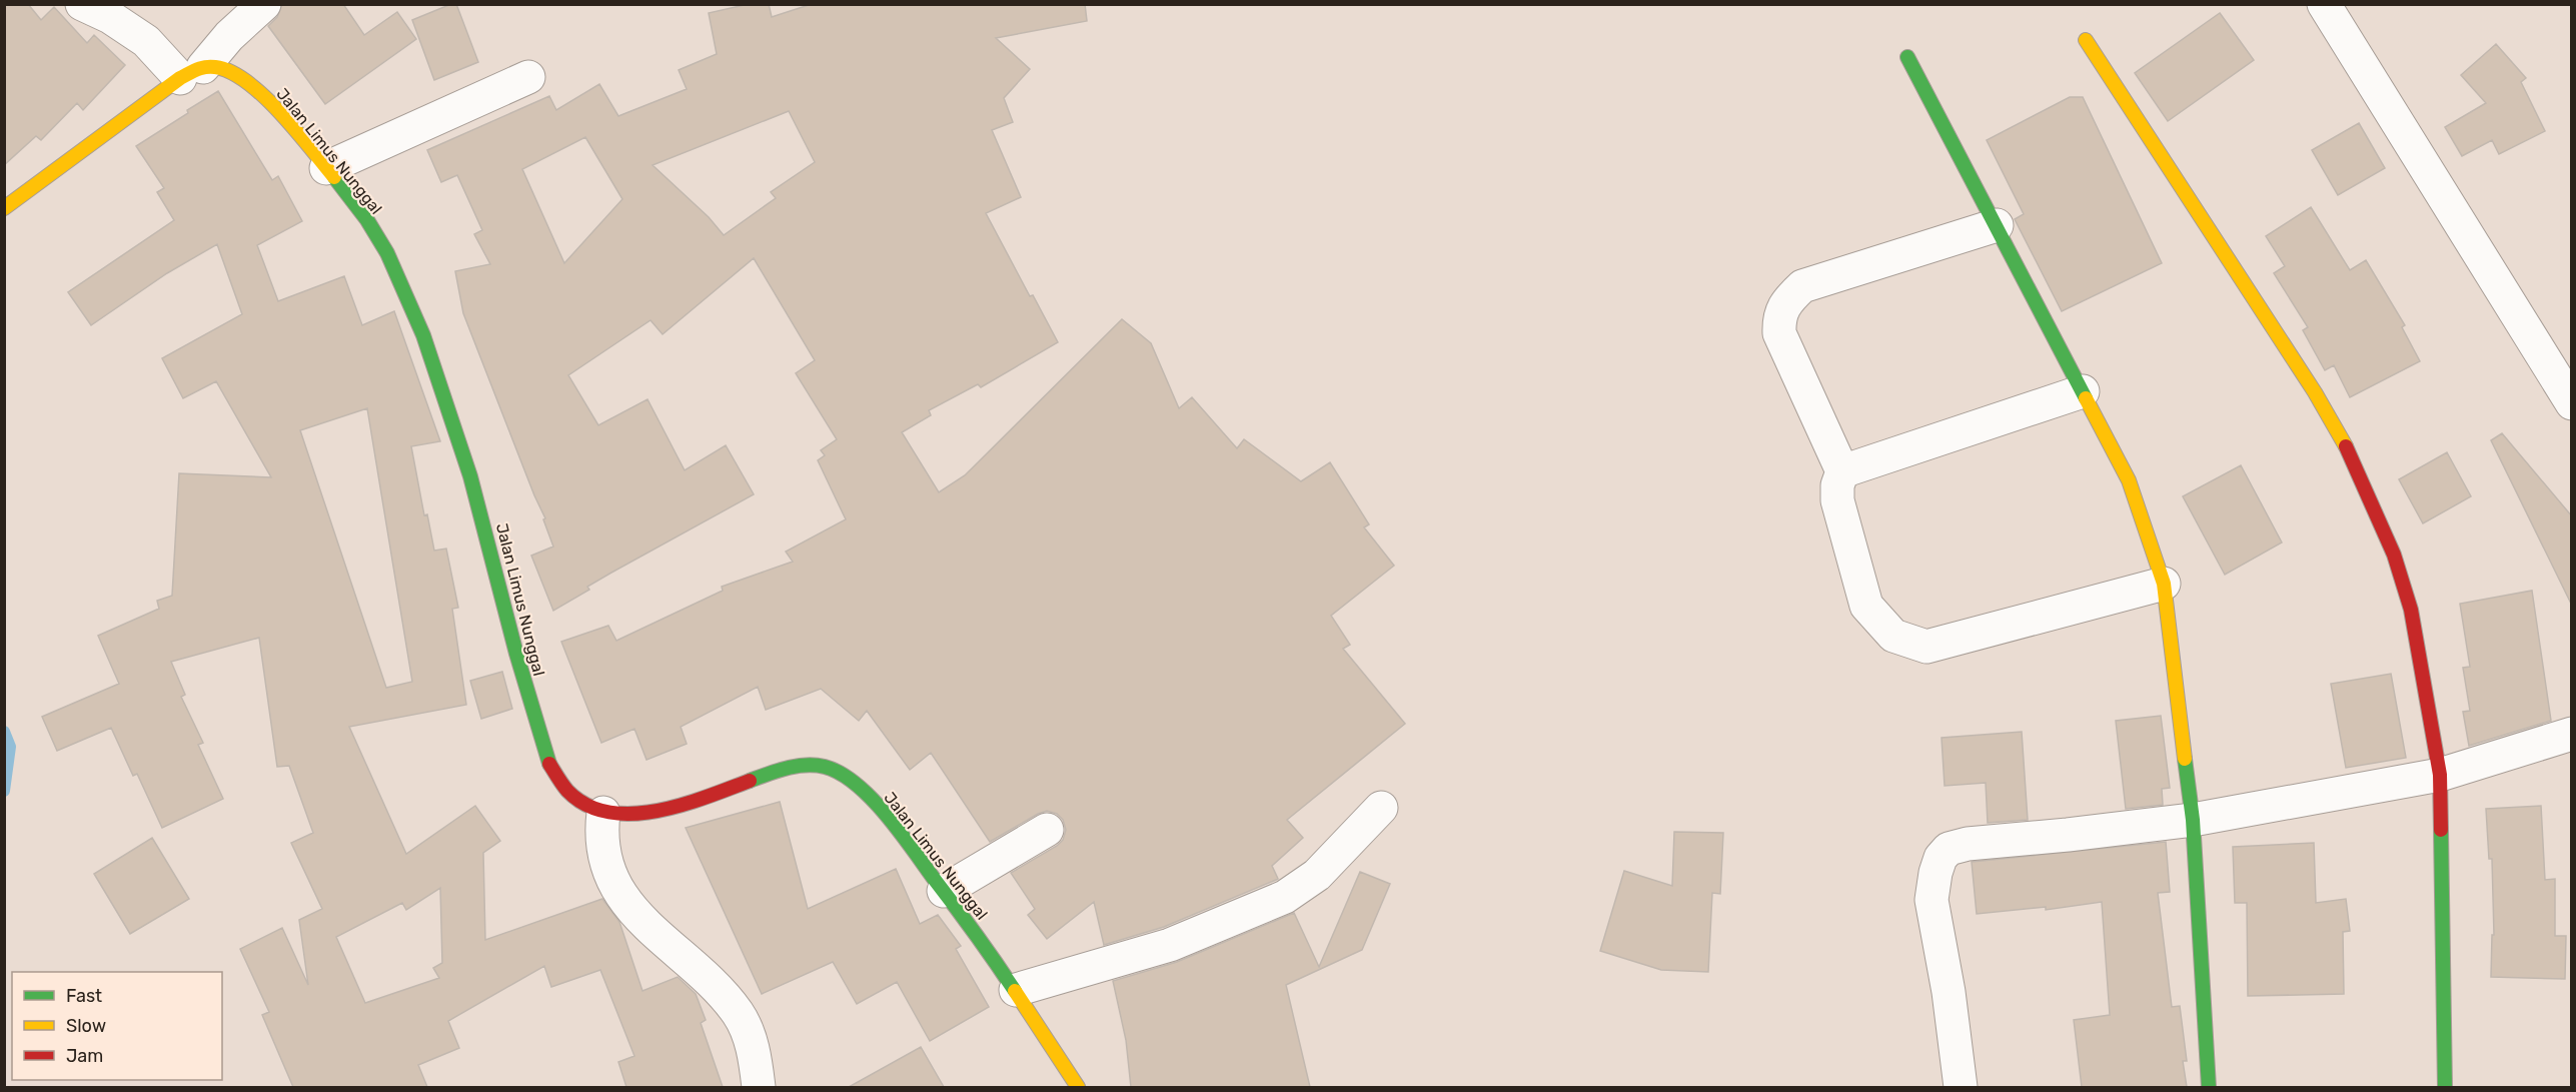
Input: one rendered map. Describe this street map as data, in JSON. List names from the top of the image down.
{
  "streets": {
    "street": ["Jalan Limus Nunggal"]
  },
  "legend": ["Fast", "Slow", "Jam"]
}
